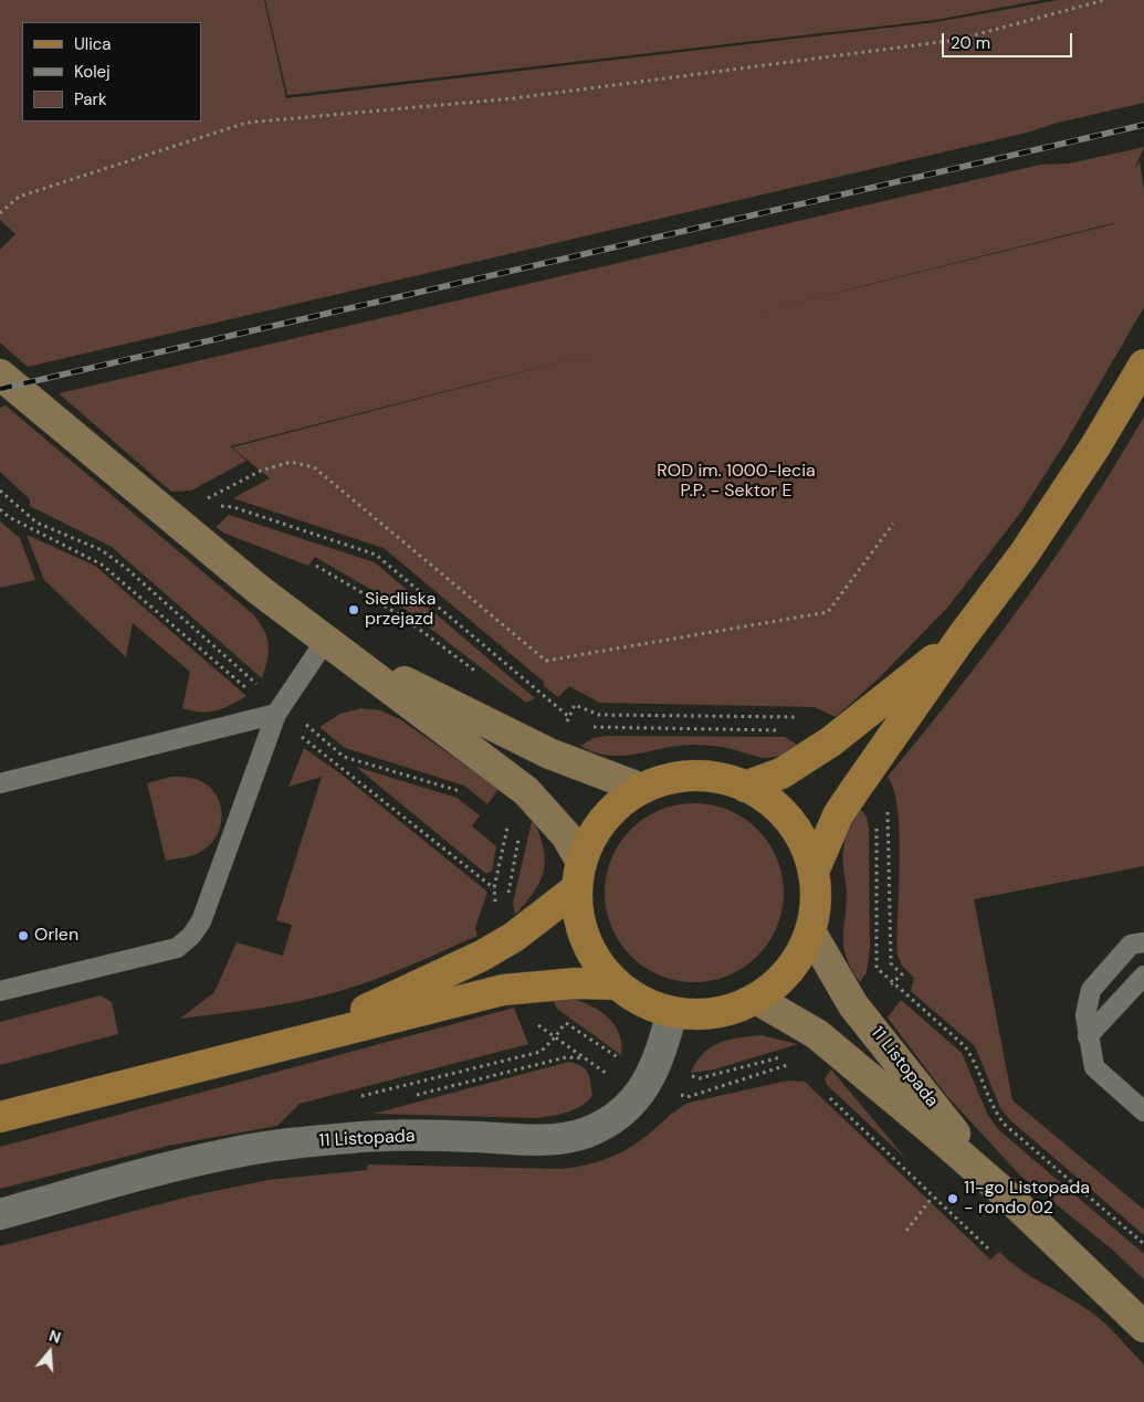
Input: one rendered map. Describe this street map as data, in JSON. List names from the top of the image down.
{
  "streets": {
    "main road": ["11 Listopada"]
  },
  "parks": ["ROD im. 1000-lecia P.P. - Sektor E"],
  "places": ["Siedliska przejazd", "Orlen", "11-go Listopada - rondo 02"],
  "legend": ["Ulica", "Kolej", "Park"],
  "scale_bar": "20 m",
  "north": "top"
}
